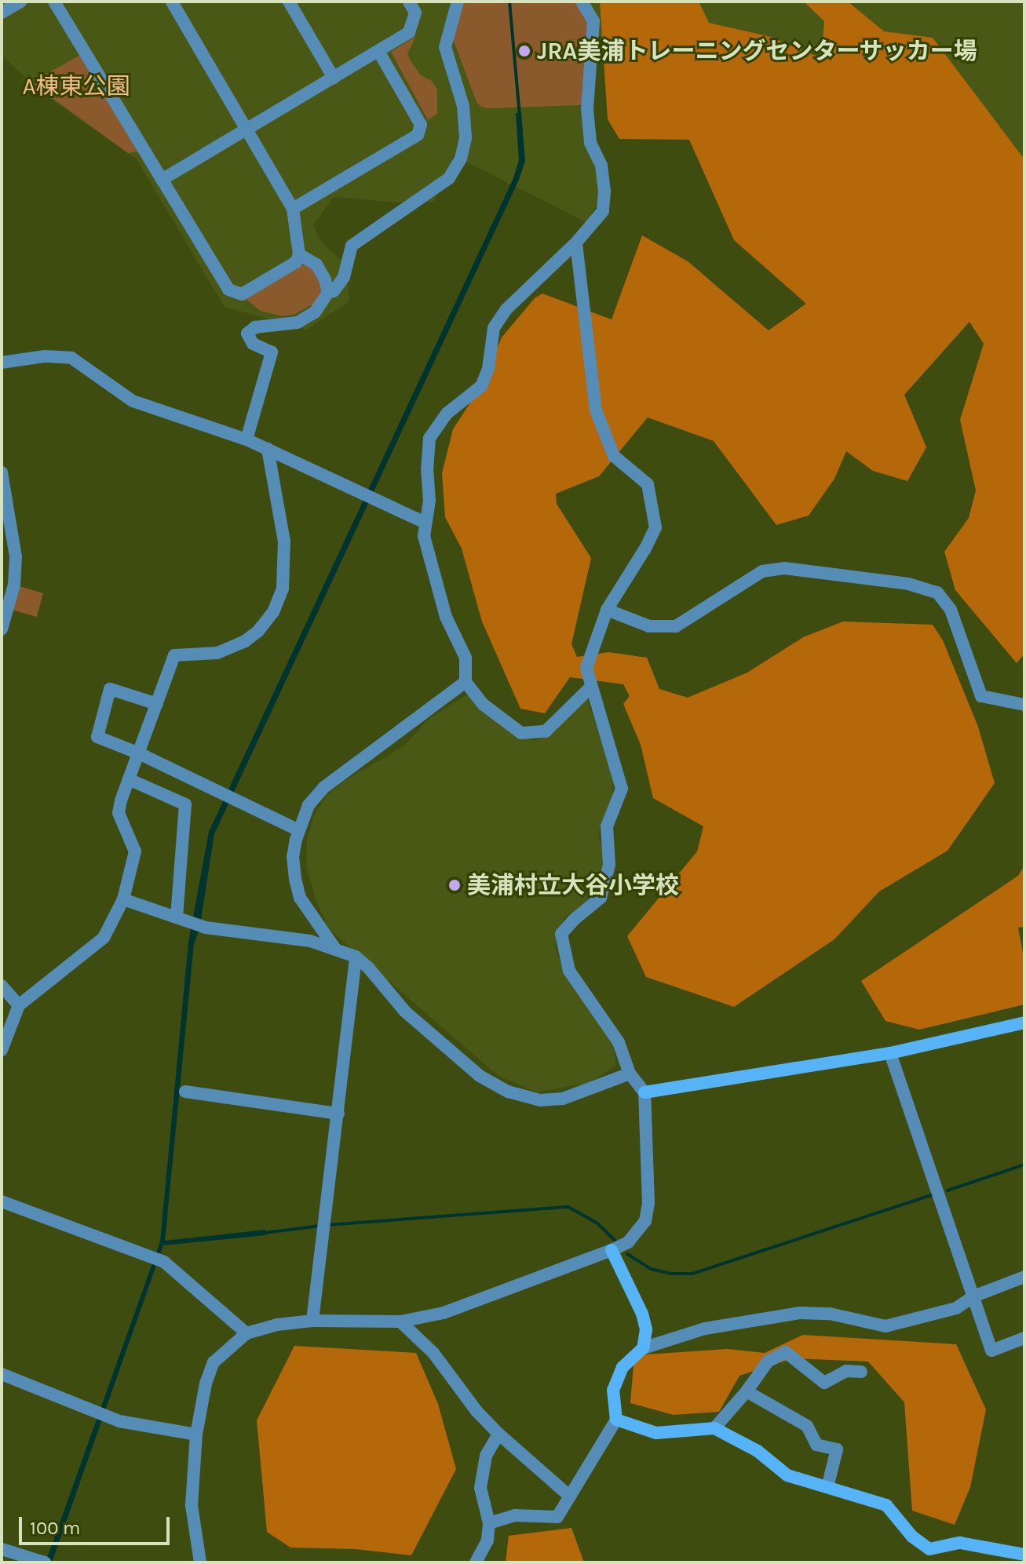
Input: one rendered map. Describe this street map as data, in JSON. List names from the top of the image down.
{
  "parks": ["A棟東公園"],
  "places": ["JRA美浦トレーニングセンターサッカー場", "美浦村立大谷小学校"],
  "scale_bar": "100 m"
}
